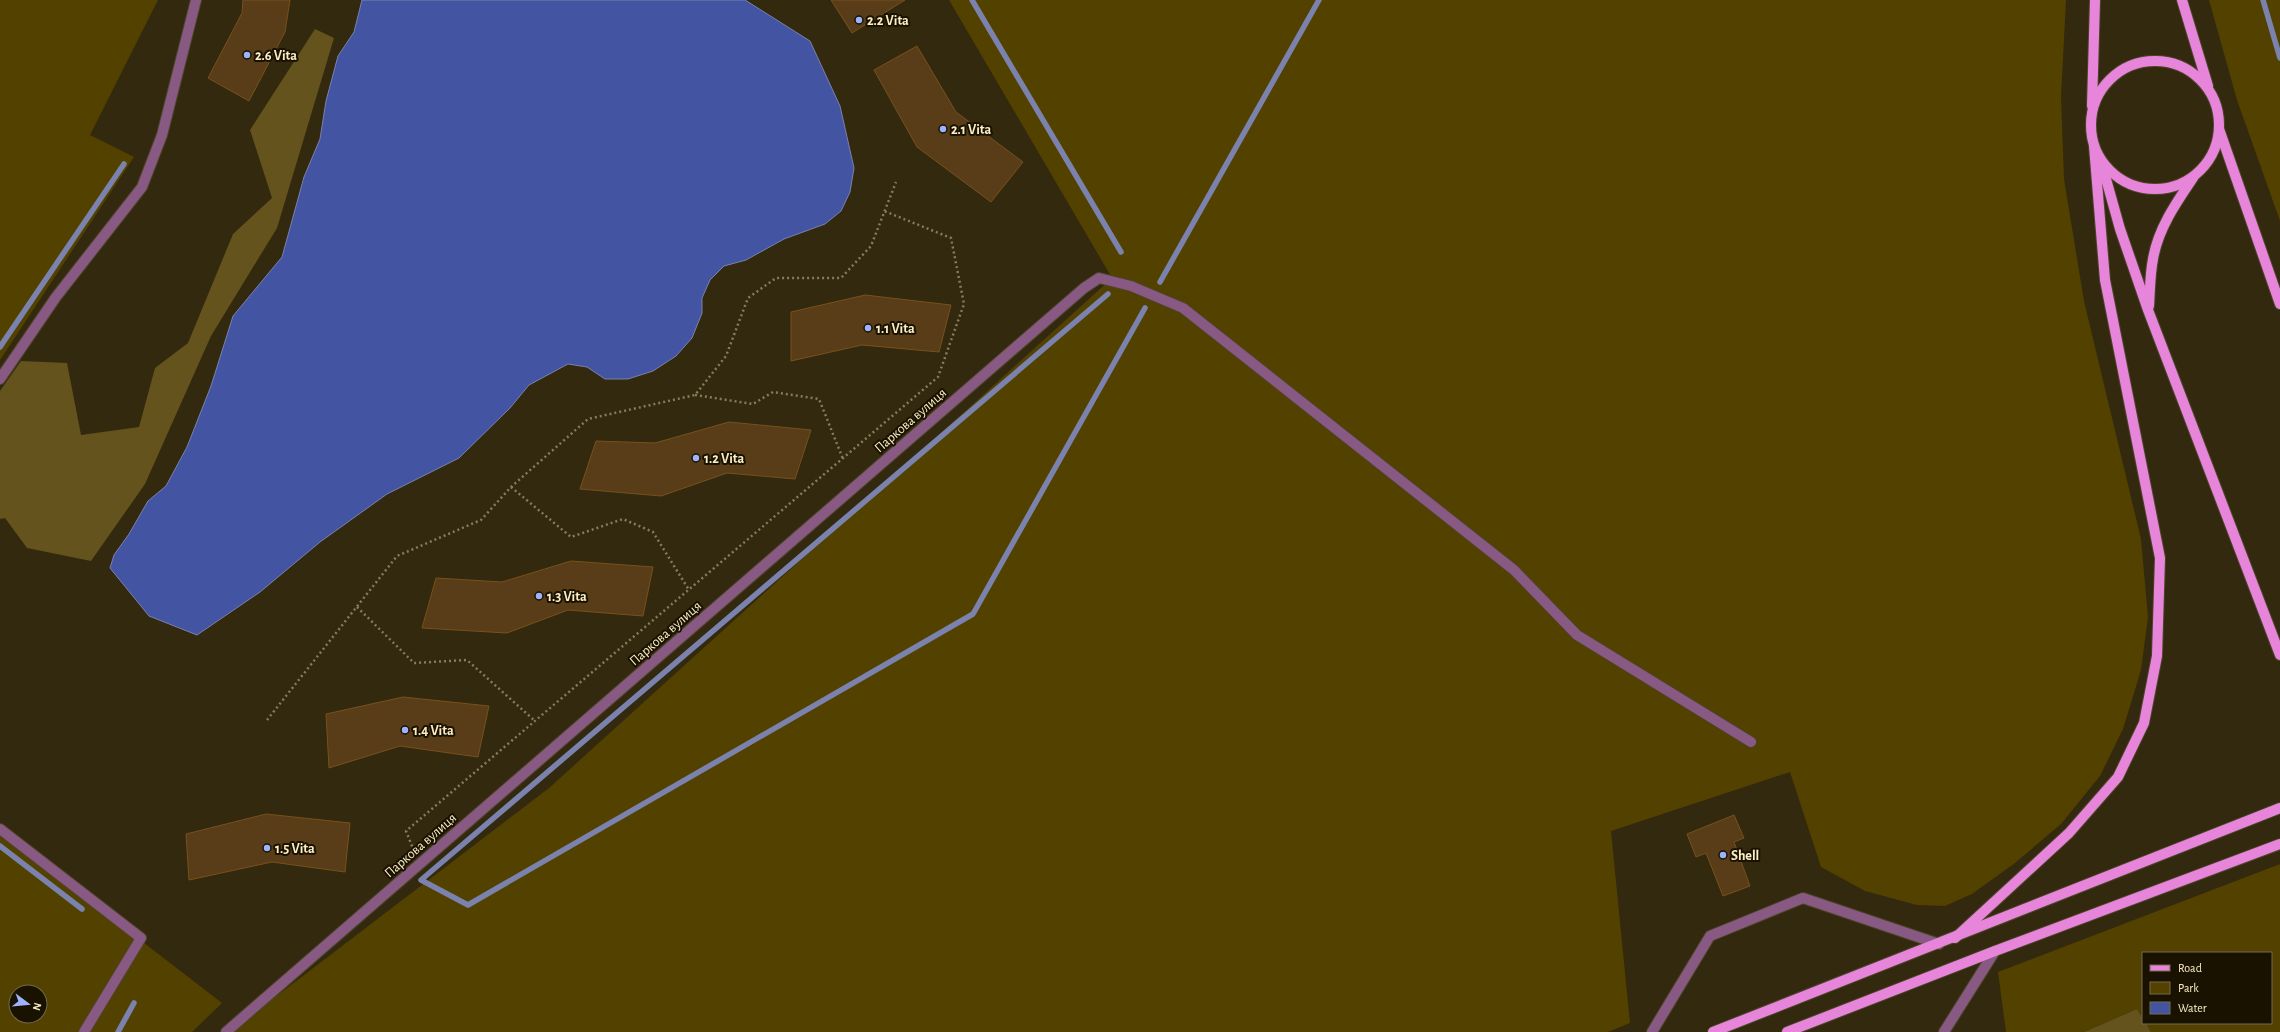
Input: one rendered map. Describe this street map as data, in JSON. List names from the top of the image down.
{
  "streets": {
    "lane": ["Паркова вулиця"]
  },
  "places": [
    "2.2 Vita",
    "2.6 Vita",
    "2.1 Vita",
    "1.1 Vita",
    "1.2 Vita",
    "1.3 Vita",
    "1.4 Vita",
    "1.5 Vita",
    "Shell"
  ],
  "legend": ["Road", "Park", "Water"],
  "north": "right"
}
